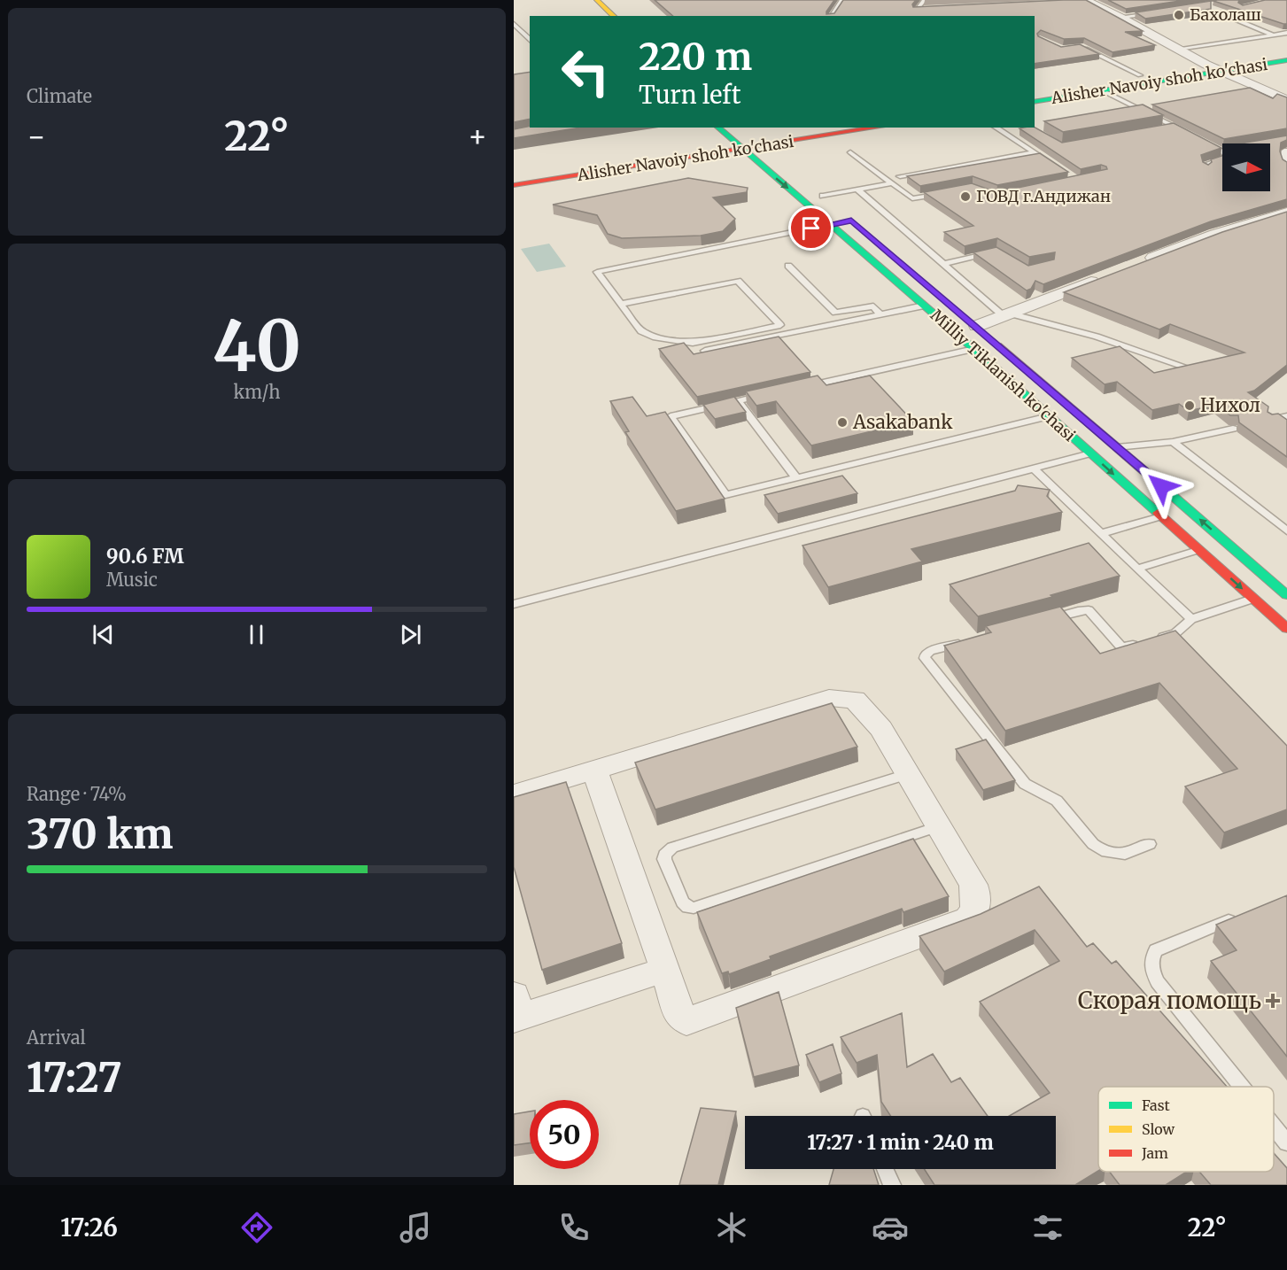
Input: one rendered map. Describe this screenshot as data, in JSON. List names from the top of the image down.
{
  "streets": {
    "main road": ["Alisher Navoiy shoh ko'chasi", "Milliy Tiklanish ko'chasi"]
  },
  "crossings": [
    ["Alisher Navoiy shoh ko'chasi", "Milliy Tiklanish ko'chasi"]
  ],
  "places": {
    "other": [
      "Бахолаш",
      "ГОВД г.Андижан",
      "Нихол",
      "Asakabank"
    ],
    "health": ["Скорая помощь"]
  },
  "legend": ["Fast", "Slow", "Jam"],
  "north": "right",
  "page": {
    "tile": [
      "Climate",
      ["40", "km/h"],
      ["Range · 74%", "370 km"],
      ["Arrival", "17:27"]
    ],
    "turn": ["220 m", "Turn left"],
    "heat": ["−", "22°", "+"],
    "song": ["90.6 FM", "Music"],
    "limit": "50",
    "trip": "17:27 · 1 min · 240 m",
    "tabs": ["17:26", "22°"]
  }
}
